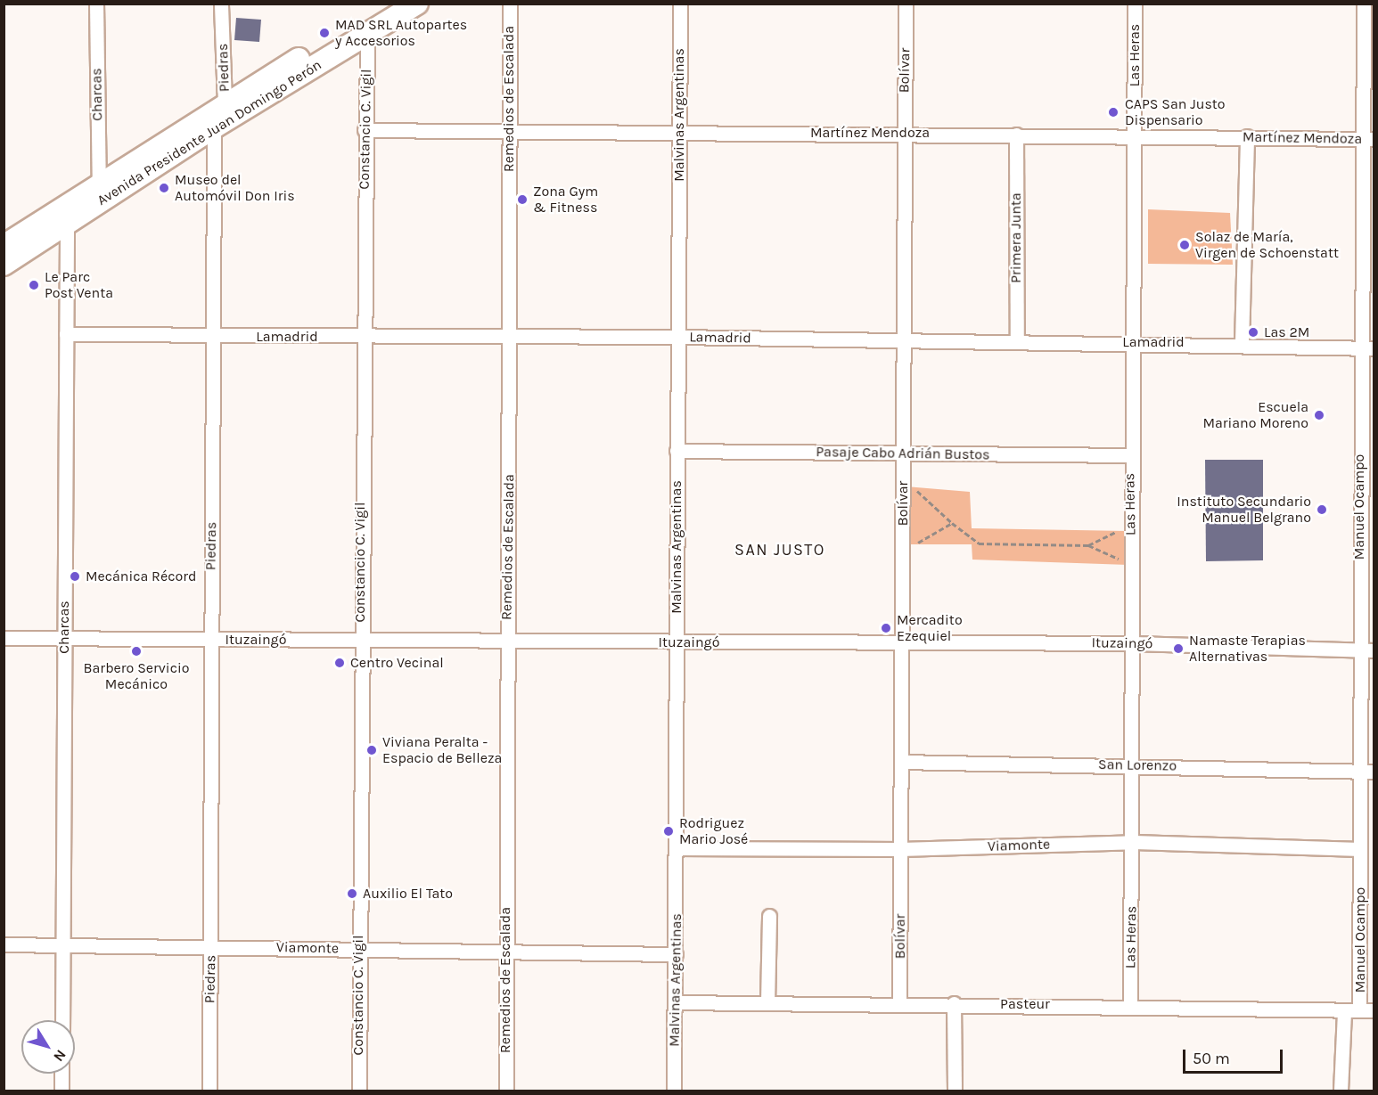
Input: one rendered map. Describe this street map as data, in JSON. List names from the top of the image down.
{
  "streets": {
    "main road": ["Avenida Presidente Juan Domingo Perón"],
    "street": [
      "Las Heras",
      "Piedras",
      "Bolívar",
      "Charcas",
      "Remedios de Escalada",
      "Malvinas Argentinas",
      "Constancio C. Vigil",
      "Martínez Mendoza",
      "Primera Junta",
      "Lamadrid",
      "Pasaje Cabo Adrián Bustos",
      "Manuel Ocampo",
      "Ituzaingó",
      "San Lorenzo",
      "Viamonte",
      "Pasteur"
    ]
  },
  "crossings": [
    ["Las Heras", "Martínez Mendoza"],
    ["Las Heras", "Lamadrid"],
    ["Las Heras", "Pasaje Cabo Adrián Bustos"],
    ["Las Heras", "Ituzaingó"],
    ["Las Heras", "San Lorenzo"],
    ["Las Heras", "Viamonte"],
    ["Las Heras", "Pasteur"],
    ["Piedras", "Avenida Presidente Juan Domingo Perón"],
    ["Piedras", "Lamadrid"],
    ["Piedras", "Ituzaingó"],
    ["Piedras", "Viamonte"],
    ["Bolívar", "Martínez Mendoza"],
    ["Bolívar", "Lamadrid"],
    ["Bolívar", "Pasaje Cabo Adrián Bustos"],
    ["Bolívar", "Ituzaingó"],
    ["Bolívar", "San Lorenzo"],
    ["Bolívar", "Viamonte"],
    ["Bolívar", "Pasteur"],
    ["Charcas", "Avenida Presidente Juan Domingo Perón"],
    ["Charcas", "Lamadrid"],
    ["Charcas", "Ituzaingó"],
    ["Charcas", "Viamonte"],
    ["Remedios de Escalada", "Martínez Mendoza"],
    ["Remedios de Escalada", "Lamadrid"],
    ["Remedios de Escalada", "Ituzaingó"],
    ["Remedios de Escalada", "Viamonte"],
    ["Malvinas Argentinas", "Martínez Mendoza"],
    ["Malvinas Argentinas", "Lamadrid"],
    ["Malvinas Argentinas", "Pasaje Cabo Adrián Bustos"],
    ["Malvinas Argentinas", "Ituzaingó"],
    ["Malvinas Argentinas", "Viamonte"],
    ["Malvinas Argentinas", "Pasteur"],
    ["Constancio C. Vigil", "Avenida Presidente Juan Domingo Perón"],
    ["Constancio C. Vigil", "Martínez Mendoza"],
    ["Constancio C. Vigil", "Lamadrid"],
    ["Constancio C. Vigil", "Ituzaingó"],
    ["Constancio C. Vigil", "Viamonte"],
    ["Martínez Mendoza", "Primera Junta"],
    ["Martínez Mendoza", "Manuel Ocampo"],
    ["Primera Junta", "Lamadrid"],
    ["Lamadrid", "Manuel Ocampo"],
    ["Manuel Ocampo", "Ituzaingó"],
    ["Manuel Ocampo", "San Lorenzo"],
    ["Manuel Ocampo", "Viamonte"],
    ["Manuel Ocampo", "Pasteur"]
  ],
  "districts": ["SAN JUSTO"],
  "places": [
    "MAD SRL Autopartes y Accesorios",
    "CAPS San Justo Dispensario",
    "Museo del Automóvil Don Iris",
    "Zona Gym & Fitness",
    "Solaz de María, Virgen de Schoenstatt",
    "Le Parc Post Venta",
    "Las 2M",
    "Escuela Mariano Moreno",
    "Instituto Secundario Manuel Belgrano",
    "Mecánica Récord",
    "Mercadito Ezequiel",
    "Namaste Terapias Alternativas",
    "Barbero Servicio Mecánico",
    "Centro Vecinal",
    "Viviana Peralta - Espacio de Belleza",
    "Rodriguez Mario José",
    "Auxilio El Tato"
  ],
  "scale_bar": "50 m",
  "north": "bottom right"
}
